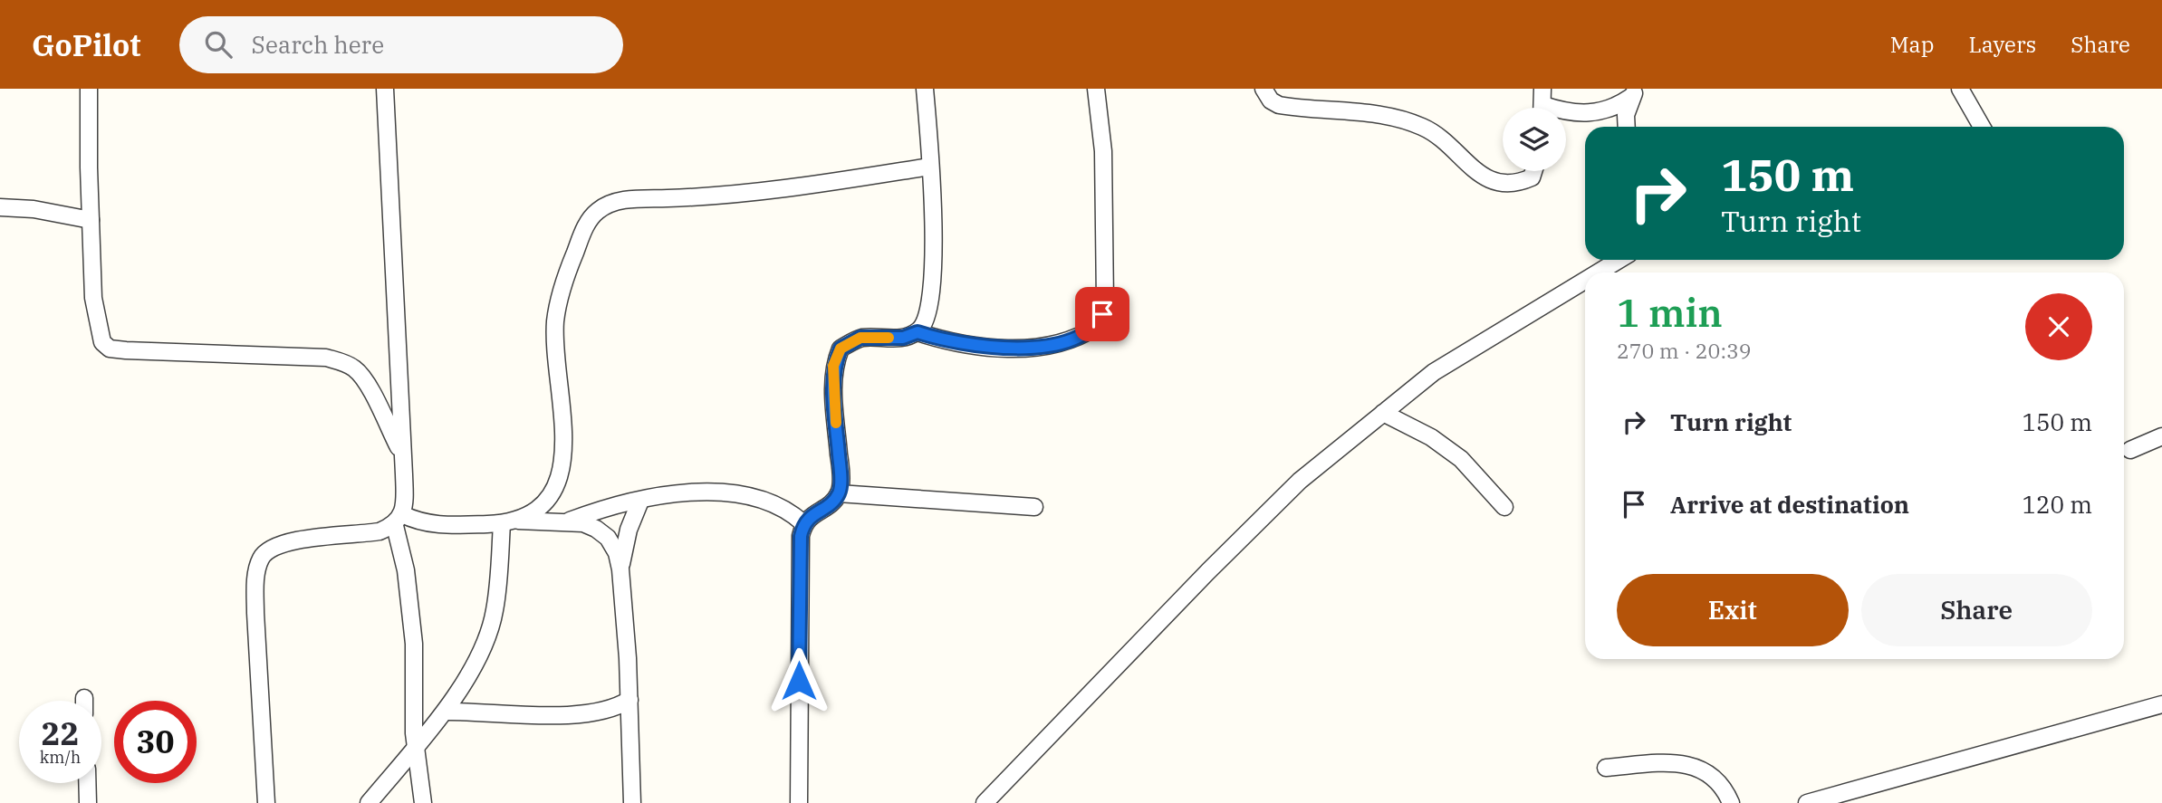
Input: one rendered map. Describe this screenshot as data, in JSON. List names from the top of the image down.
{
  "page": {
    "header": "GoPilot",
    "search": "Search here",
    "nav": ["Map", "Layers", "Share"],
    "turn": ["150 m", "Turn right"],
    "heading": ["1 min", "270 m · 20:39"],
    "list": [
      {
        "name": "Turn right",
        "value": "150 m"
      },
      {
        "name": "Arrive at destination",
        "value": "120 m"
      }
    ],
    "buttons": ["Exit", "Share"],
    "speed": "22 km/h",
    "limit": "30"
  }
}
